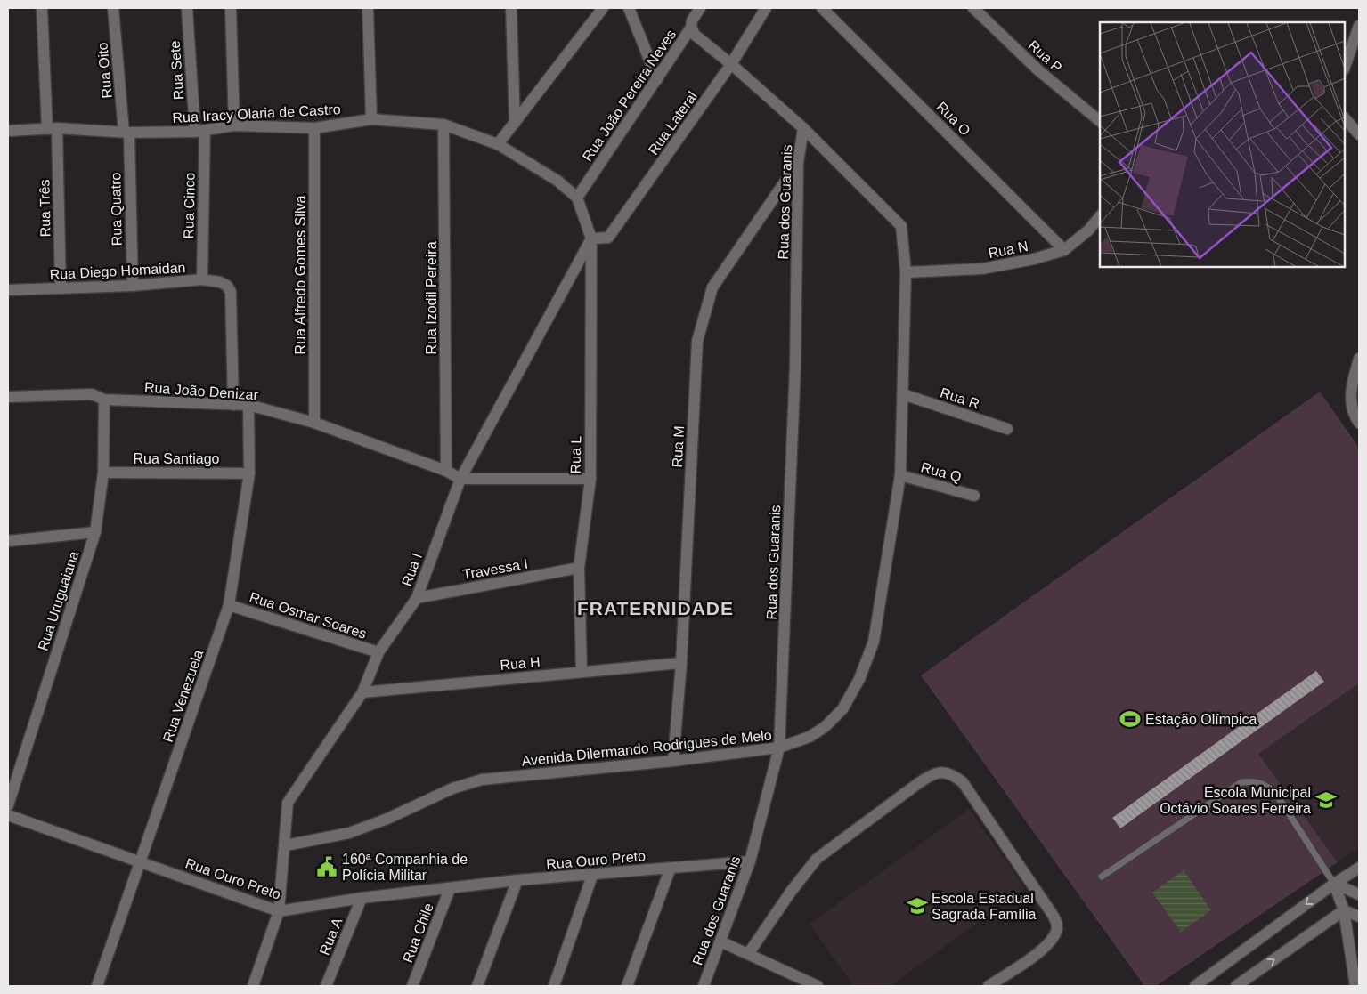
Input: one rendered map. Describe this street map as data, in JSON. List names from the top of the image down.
{
  "streets": {
    "street": [
      "Rua P",
      "Rua Oito",
      "Rua Sete",
      "Rua João Pereira Neves",
      "Rua Iracy Olaria de Castro",
      "Rua O",
      "Rua Lateral",
      "Rua dos Guaranis",
      "Rua Cinco",
      "Rua Três",
      "Rua Quatro",
      "Rua N",
      "Rua Diego Homaidan",
      "Rua Alfredo Gomes Silva",
      "Rua Izodil Pereira",
      "Rua João Denizar",
      "Rua R",
      "Rua M",
      "Rua L",
      "Rua Santiago",
      "Rua Q",
      "Travessa I",
      "Rua I",
      "Rua Uruguaiana",
      "Rua Osmar Soares",
      "Rua H",
      "Rua Venezuela",
      "Avenida Dilermando Rodrigues de Melo",
      "Rua Ouro Preto",
      "Rua Chile",
      "Rua A"
    ]
  },
  "crossings": [
    ["Rua Oito", "Rua Iracy Olaria de Castro"],
    ["Rua Oito", "Rua Quatro"],
    ["Rua Sete", "Rua Iracy Olaria de Castro"],
    ["Rua Sete", "Rua Cinco"],
    ["Rua João Pereira Neves", "Rua Iracy Olaria de Castro"],
    ["Rua João Pereira Neves", "Avenida Dilermando Rodrigues de Melo"],
    ["Rua Iracy Olaria de Castro", "Rua Cinco"],
    ["Rua Iracy Olaria de Castro", "Rua Três"],
    ["Rua Iracy Olaria de Castro", "Rua Quatro"],
    ["Rua Iracy Olaria de Castro", "Rua Alfredo Gomes Silva"],
    ["Rua Iracy Olaria de Castro", "Rua Izodil Pereira"],
    ["Rua O", "Rua N"],
    ["Rua Lateral", "Rua L"],
    ["Rua Lateral", "Rua I"],
    ["Rua Lateral", "Avenida Dilermando Rodrigues de Melo"],
    ["Rua dos Guaranis", "Rua M"],
    ["Rua dos Guaranis", "Avenida Dilermando Rodrigues de Melo"],
    ["Rua dos Guaranis", "Rua Ouro Preto"],
    ["Rua Cinco", "Rua Diego Homaidan"],
    ["Rua Três", "Rua Diego Homaidan"],
    ["Rua Quatro", "Rua Diego Homaidan"],
    ["Rua N", "Avenida Dilermando Rodrigues de Melo"],
    ["Rua Diego Homaidan", "Rua João Denizar"],
    ["Rua Alfredo Gomes Silva", "Rua João Denizar"],
    ["Rua Izodil Pereira", "Rua João Denizar"],
    ["Rua João Denizar", "Rua I"],
    ["Rua João Denizar", "Rua Uruguaiana"],
    ["Rua João Denizar", "Rua Venezuela"],
    ["Rua R", "Avenida Dilermando Rodrigues de Melo"],
    ["Rua M", "Rua H"],
    ["Rua M", "Avenida Dilermando Rodrigues de Melo"],
    ["Rua L", "Travessa I"],
    ["Rua L", "Rua I"],
    ["Rua L", "Rua H"],
    ["Rua Santiago", "Rua Uruguaiana"],
    ["Rua Santiago", "Rua Venezuela"],
    ["Rua Q", "Avenida Dilermando Rodrigues de Melo"],
    ["Travessa I", "Rua I"],
    ["Rua I", "Rua Osmar Soares"],
    ["Rua I", "Rua H"],
    ["Rua I", "Avenida Dilermando Rodrigues de Melo"],
    ["Rua I", "Rua Ouro Preto"],
    ["Rua Osmar Soares", "Rua Venezuela"],
    ["Rua Venezuela", "Rua Ouro Preto"],
    ["Rua Ouro Preto", "Rua Chile"],
    ["Rua Ouro Preto", "Rua A"]
  ],
  "districts": ["FRATERNIDADE"],
  "places": {
    "sports": ["Estação Olímpica"],
    "school or university": ["Escola Municipal Octávio Soares Ferreira", "Escola Estadual Sagrada Família"],
    "public building": ["160ª Companhia de Polícia Militar"]
  }
}
